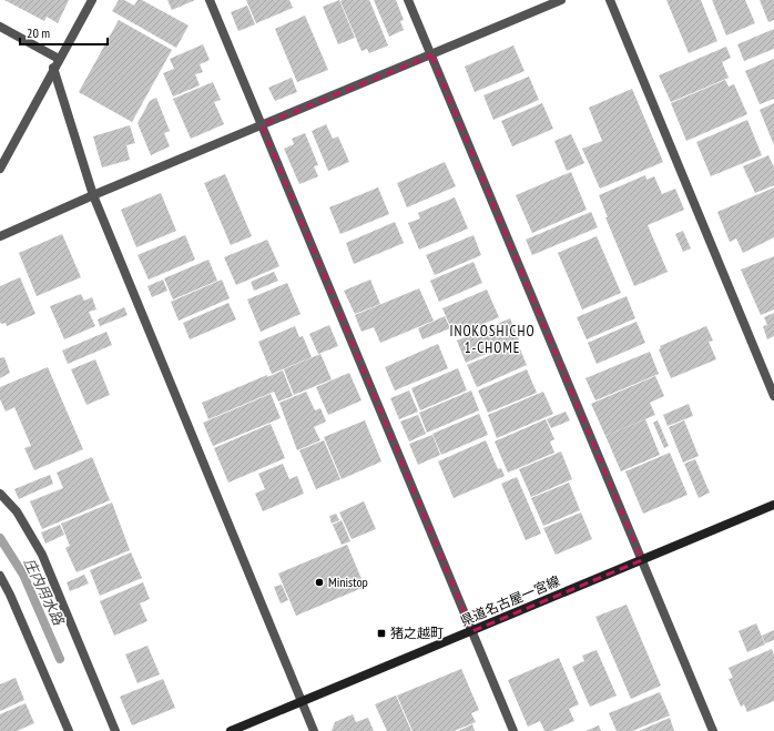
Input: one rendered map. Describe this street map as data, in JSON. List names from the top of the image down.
{
  "streets": {
    "main road": ["県道名古屋一宮線"]
  },
  "districts": ["INOKOSHICHO 1-CHOME"],
  "water": ["庄内用水路"],
  "places": {
    "other": ["Ministop"],
    "transit": ["猪之越町"]
  },
  "scale_bar": "20 m"
}
